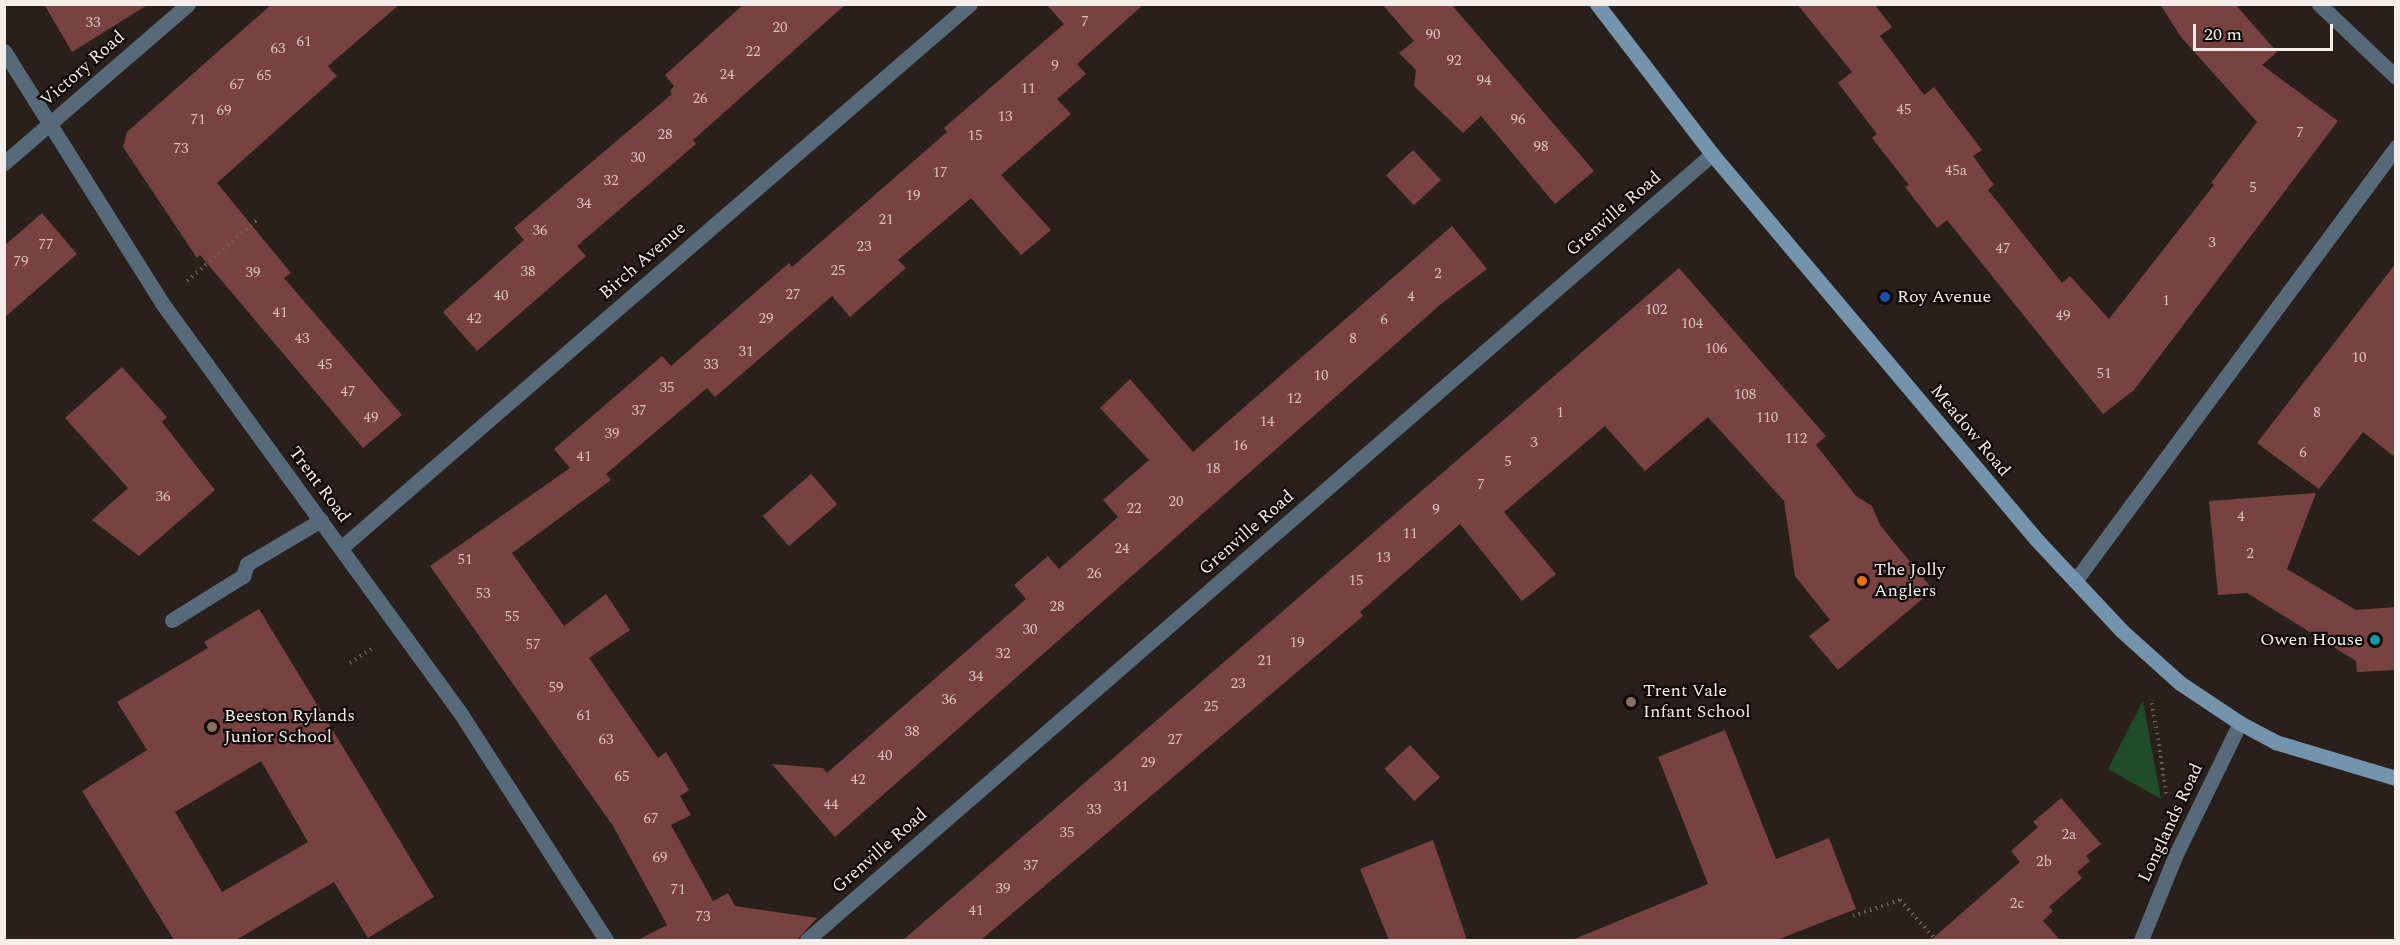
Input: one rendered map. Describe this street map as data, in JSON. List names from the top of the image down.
{
  "streets": {
    "street": [
      "Victory Road",
      "Grenville Road",
      "Birch Avenue",
      "Meadow Road",
      "Trent Road",
      "Longlands Road"
    ]
  },
  "crossings": [
    ["Victory Road", "Trent Road"],
    ["Grenville Road", "Meadow Road"],
    ["Birch Avenue", "Trent Road"],
    ["Meadow Road", "Longlands Road"]
  ],
  "places": [
    "Roy Avenue",
    "The Jolly Anglers",
    "Owen House",
    "Trent Vale Infant School",
    "Beeston Rylands Junior School"
  ],
  "house_numbers": [
    "7",
    "33",
    "20",
    "90",
    "61",
    "63",
    "22",
    "92",
    "9",
    "24",
    "65",
    "94",
    "67",
    "11",
    "26",
    "45",
    "69",
    "13",
    "71",
    "96",
    "7",
    "28",
    "15",
    "98",
    "73",
    "30",
    "45a",
    "17",
    "32",
    "5",
    "19",
    "34",
    "21",
    "36",
    "3",
    "77",
    "23",
    "47",
    "79",
    "25",
    "38",
    "39",
    "2",
    "27",
    "40",
    "4",
    "1",
    "102",
    "41",
    "49",
    "42",
    "29",
    "6",
    "104",
    "43",
    "8",
    "106",
    "31",
    "10",
    "45",
    "33",
    "51",
    "10",
    "35",
    "47",
    "108",
    "12",
    "37",
    "1",
    "8",
    "49",
    "110",
    "14",
    "39",
    "112",
    "3",
    "16",
    "6",
    "41",
    "5",
    "18",
    "7",
    "36",
    "20",
    "22",
    "9",
    "4",
    "11",
    "24",
    "2",
    "13",
    "51",
    "26",
    "15",
    "53",
    "28",
    "55",
    "30",
    "19",
    "57",
    "32",
    "21",
    "34",
    "23",
    "59",
    "36",
    "25",
    "61",
    "38",
    "63",
    "27",
    "40",
    "29",
    "65",
    "42",
    "31",
    "44",
    "33",
    "67",
    "35",
    "2a",
    "69",
    "2b",
    "37",
    "39",
    "71",
    "2c",
    "41",
    "73"
  ],
  "scale_bar": "20 m"
}
